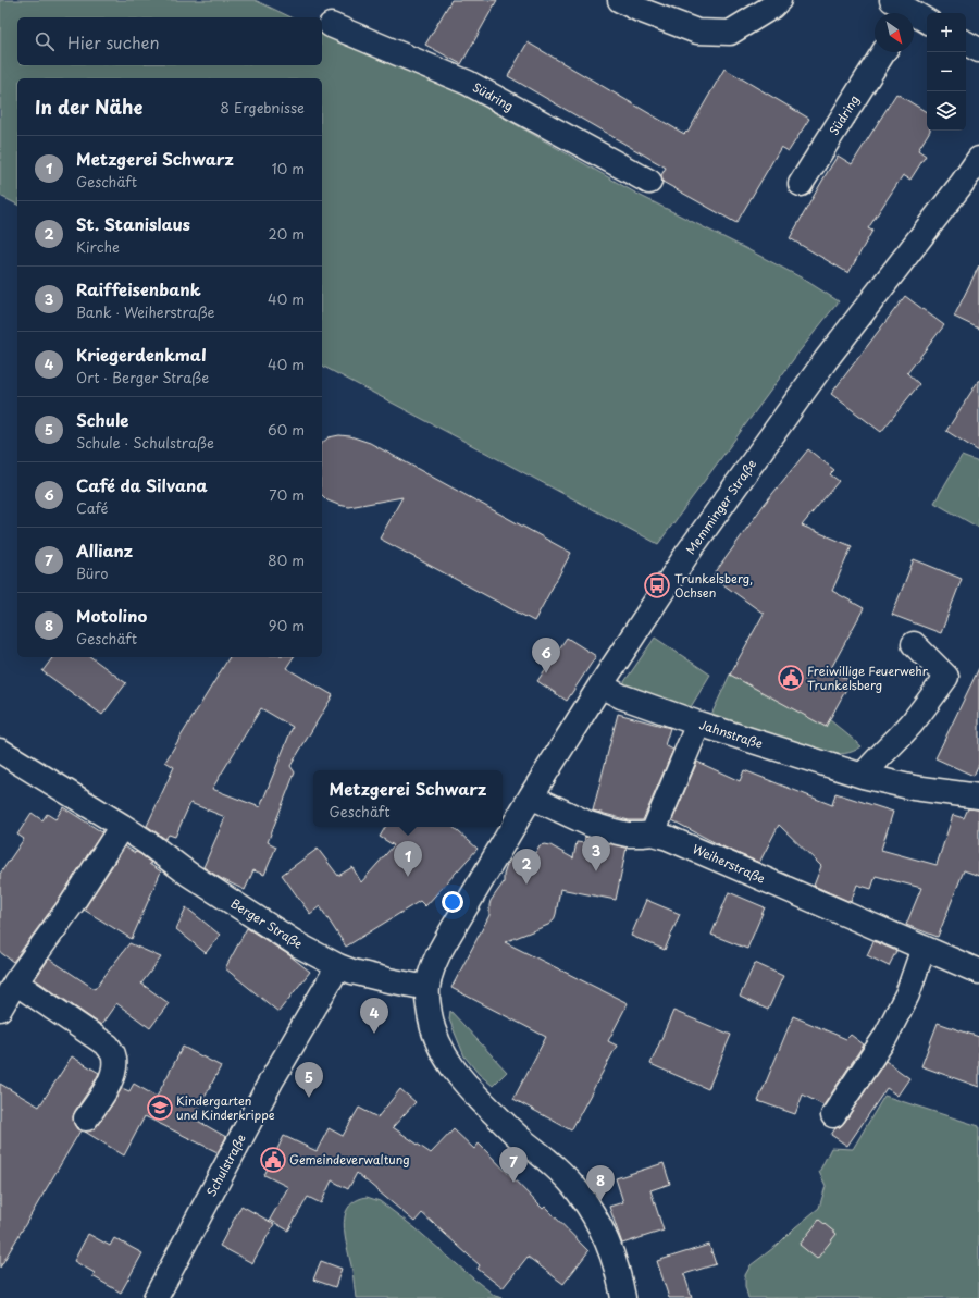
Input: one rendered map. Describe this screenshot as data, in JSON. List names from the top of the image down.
{
  "streets": {
    "street": [
      "Südring",
      "Memminger Straße",
      "Jahnstraße",
      "Weiherstraße",
      "Berger Straße",
      "Schulstraße"
    ]
  },
  "crossings": [
    ["Memminger Straße", "Jahnstraße"],
    ["Memminger Straße", "Weiherstraße"],
    ["Memminger Straße", "Berger Straße"],
    ["Berger Straße", "Schulstraße"]
  ],
  "places": {
    "bus stop": ["Trunkelsberg, Ochsen"],
    "public building": ["Freiwillige Feuerwehr Trunkelsberg", "Gemeindeverwaltung"],
    "school or university": ["Kindergarten und Kinderkrippe"]
  },
  "north": "bottom right",
  "page": {
    "map_buttons": ["+", "−"],
    "search": "Hier suchen",
    "heading": ["In der Nähe", "8 Ergebnisse"],
    "list": [
      {
        "mark": "1",
        "name": "Metzgerei Schwarz",
        "note": "Geschäft",
        "value": "10 m"
      },
      {
        "mark": "2",
        "name": "St. Stanislaus",
        "note": "Kirche",
        "value": "20 m"
      },
      {
        "mark": "3",
        "name": "Raiffeisenbank",
        "note": "Bank · Weiherstraße",
        "value": "40 m"
      },
      {
        "mark": "4",
        "name": "Kriegerdenkmal",
        "note": "Ort · Berger Straße",
        "value": "40 m"
      },
      {
        "mark": "5",
        "name": "Schule",
        "note": "Schule · Schulstraße",
        "value": "60 m"
      },
      {
        "mark": "6",
        "name": "Café da Silvana",
        "note": "Café",
        "value": "70 m"
      },
      {
        "mark": "7",
        "name": "Allianz",
        "note": "Büro",
        "value": "80 m"
      },
      {
        "mark": "8",
        "name": "Motolino",
        "note": "Geschäft",
        "value": "90 m"
      }
    ],
    "pins": [
      "6",
      "3",
      "1",
      "2",
      "4",
      "5",
      "7",
      "8"
    ],
    "popup": ["Metzgerei Schwarz", "Geschäft"]
  }
}
